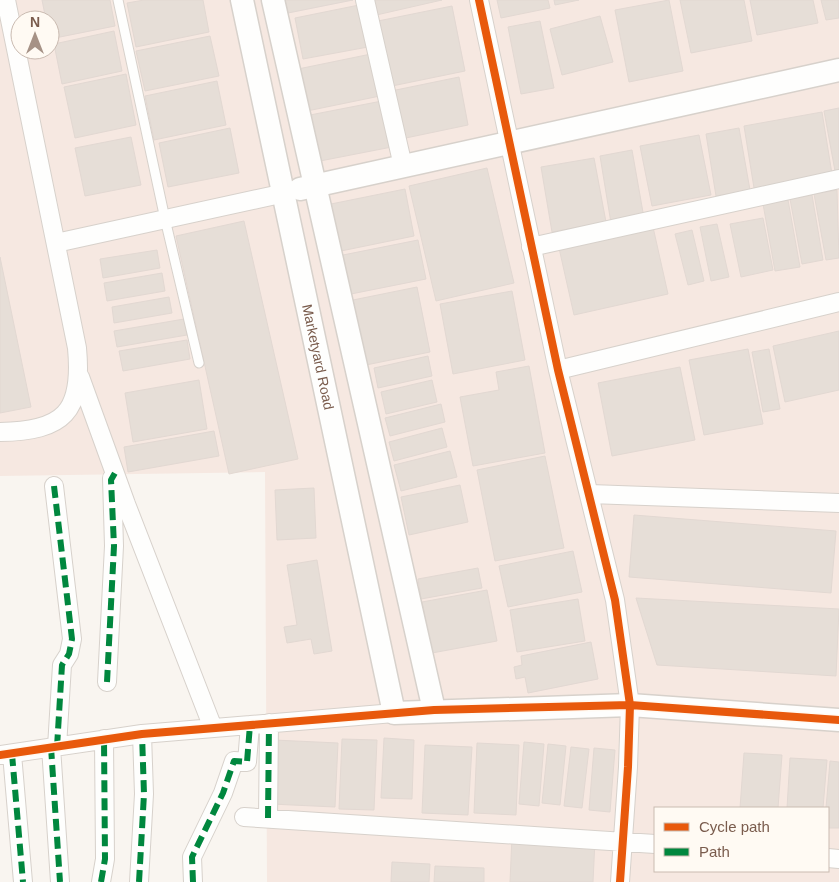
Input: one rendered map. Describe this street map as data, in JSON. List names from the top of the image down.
{
  "streets": {
    "street": ["Marketyard Road"]
  },
  "legend": ["Cycle path", "Path"],
  "north": "top"
}
